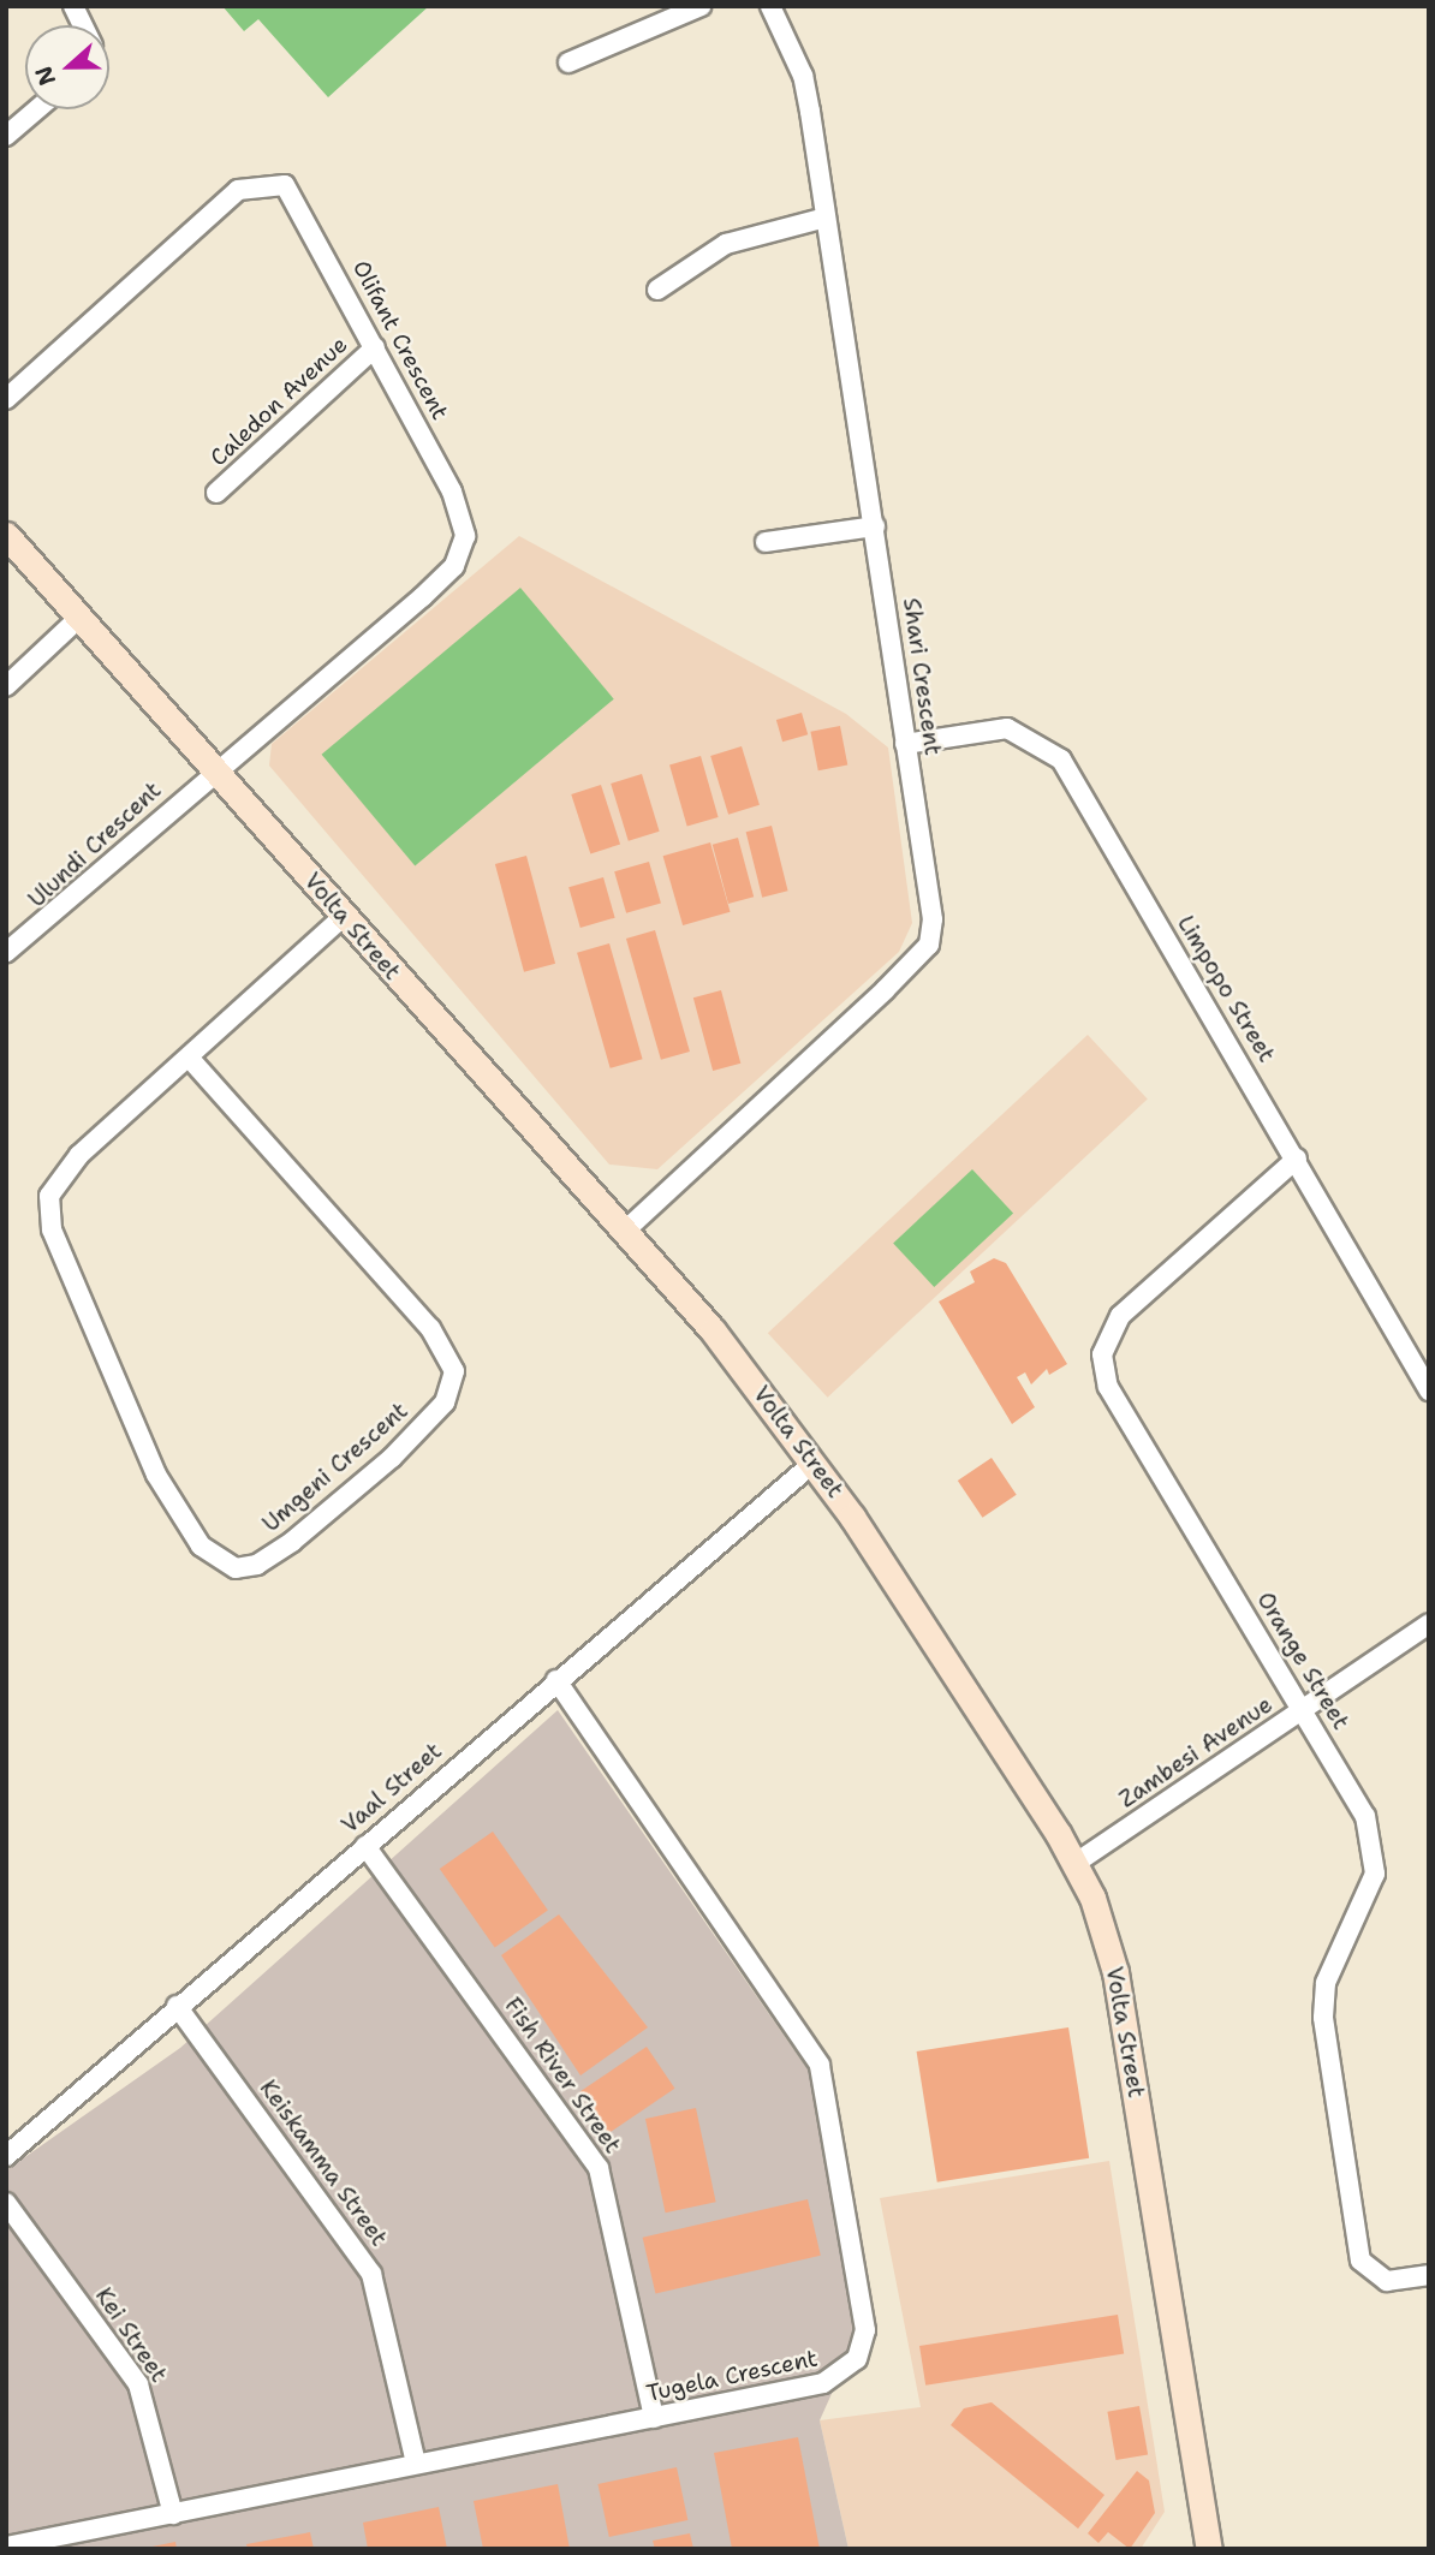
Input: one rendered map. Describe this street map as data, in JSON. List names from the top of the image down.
{
  "streets": {
    "street": [
      "Olifant Crescent",
      "Caledon Avenue",
      "Shari Crescent",
      "Ulundi Crescent",
      "Volta Street",
      "Limpopo Street",
      "Umgeni Crescent",
      "Orange Street",
      "Zambesi Avenue",
      "Vaal Street",
      "Fish River Street",
      "Keiskamma Street",
      "Kei Street",
      "Tugela Crescent"
    ]
  },
  "crossings": [
    ["Olifant Crescent", "Caledon Avenue"],
    ["Olifant Crescent", "Ulundi Crescent"],
    ["Olifant Crescent", "Volta Street"],
    ["Shari Crescent", "Volta Street"],
    ["Shari Crescent", "Limpopo Street"],
    ["Ulundi Crescent", "Volta Street"],
    ["Volta Street", "Umgeni Crescent"],
    ["Volta Street", "Zambesi Avenue"],
    ["Volta Street", "Vaal Street"],
    ["Limpopo Street", "Orange Street"],
    ["Orange Street", "Zambesi Avenue"],
    ["Vaal Street", "Fish River Street"],
    ["Vaal Street", "Keiskamma Street"],
    ["Vaal Street", "Tugela Crescent"],
    ["Fish River Street", "Tugela Crescent"],
    ["Keiskamma Street", "Tugela Crescent"],
    ["Kei Street", "Tugela Crescent"]
  ],
  "north": "left"
}
